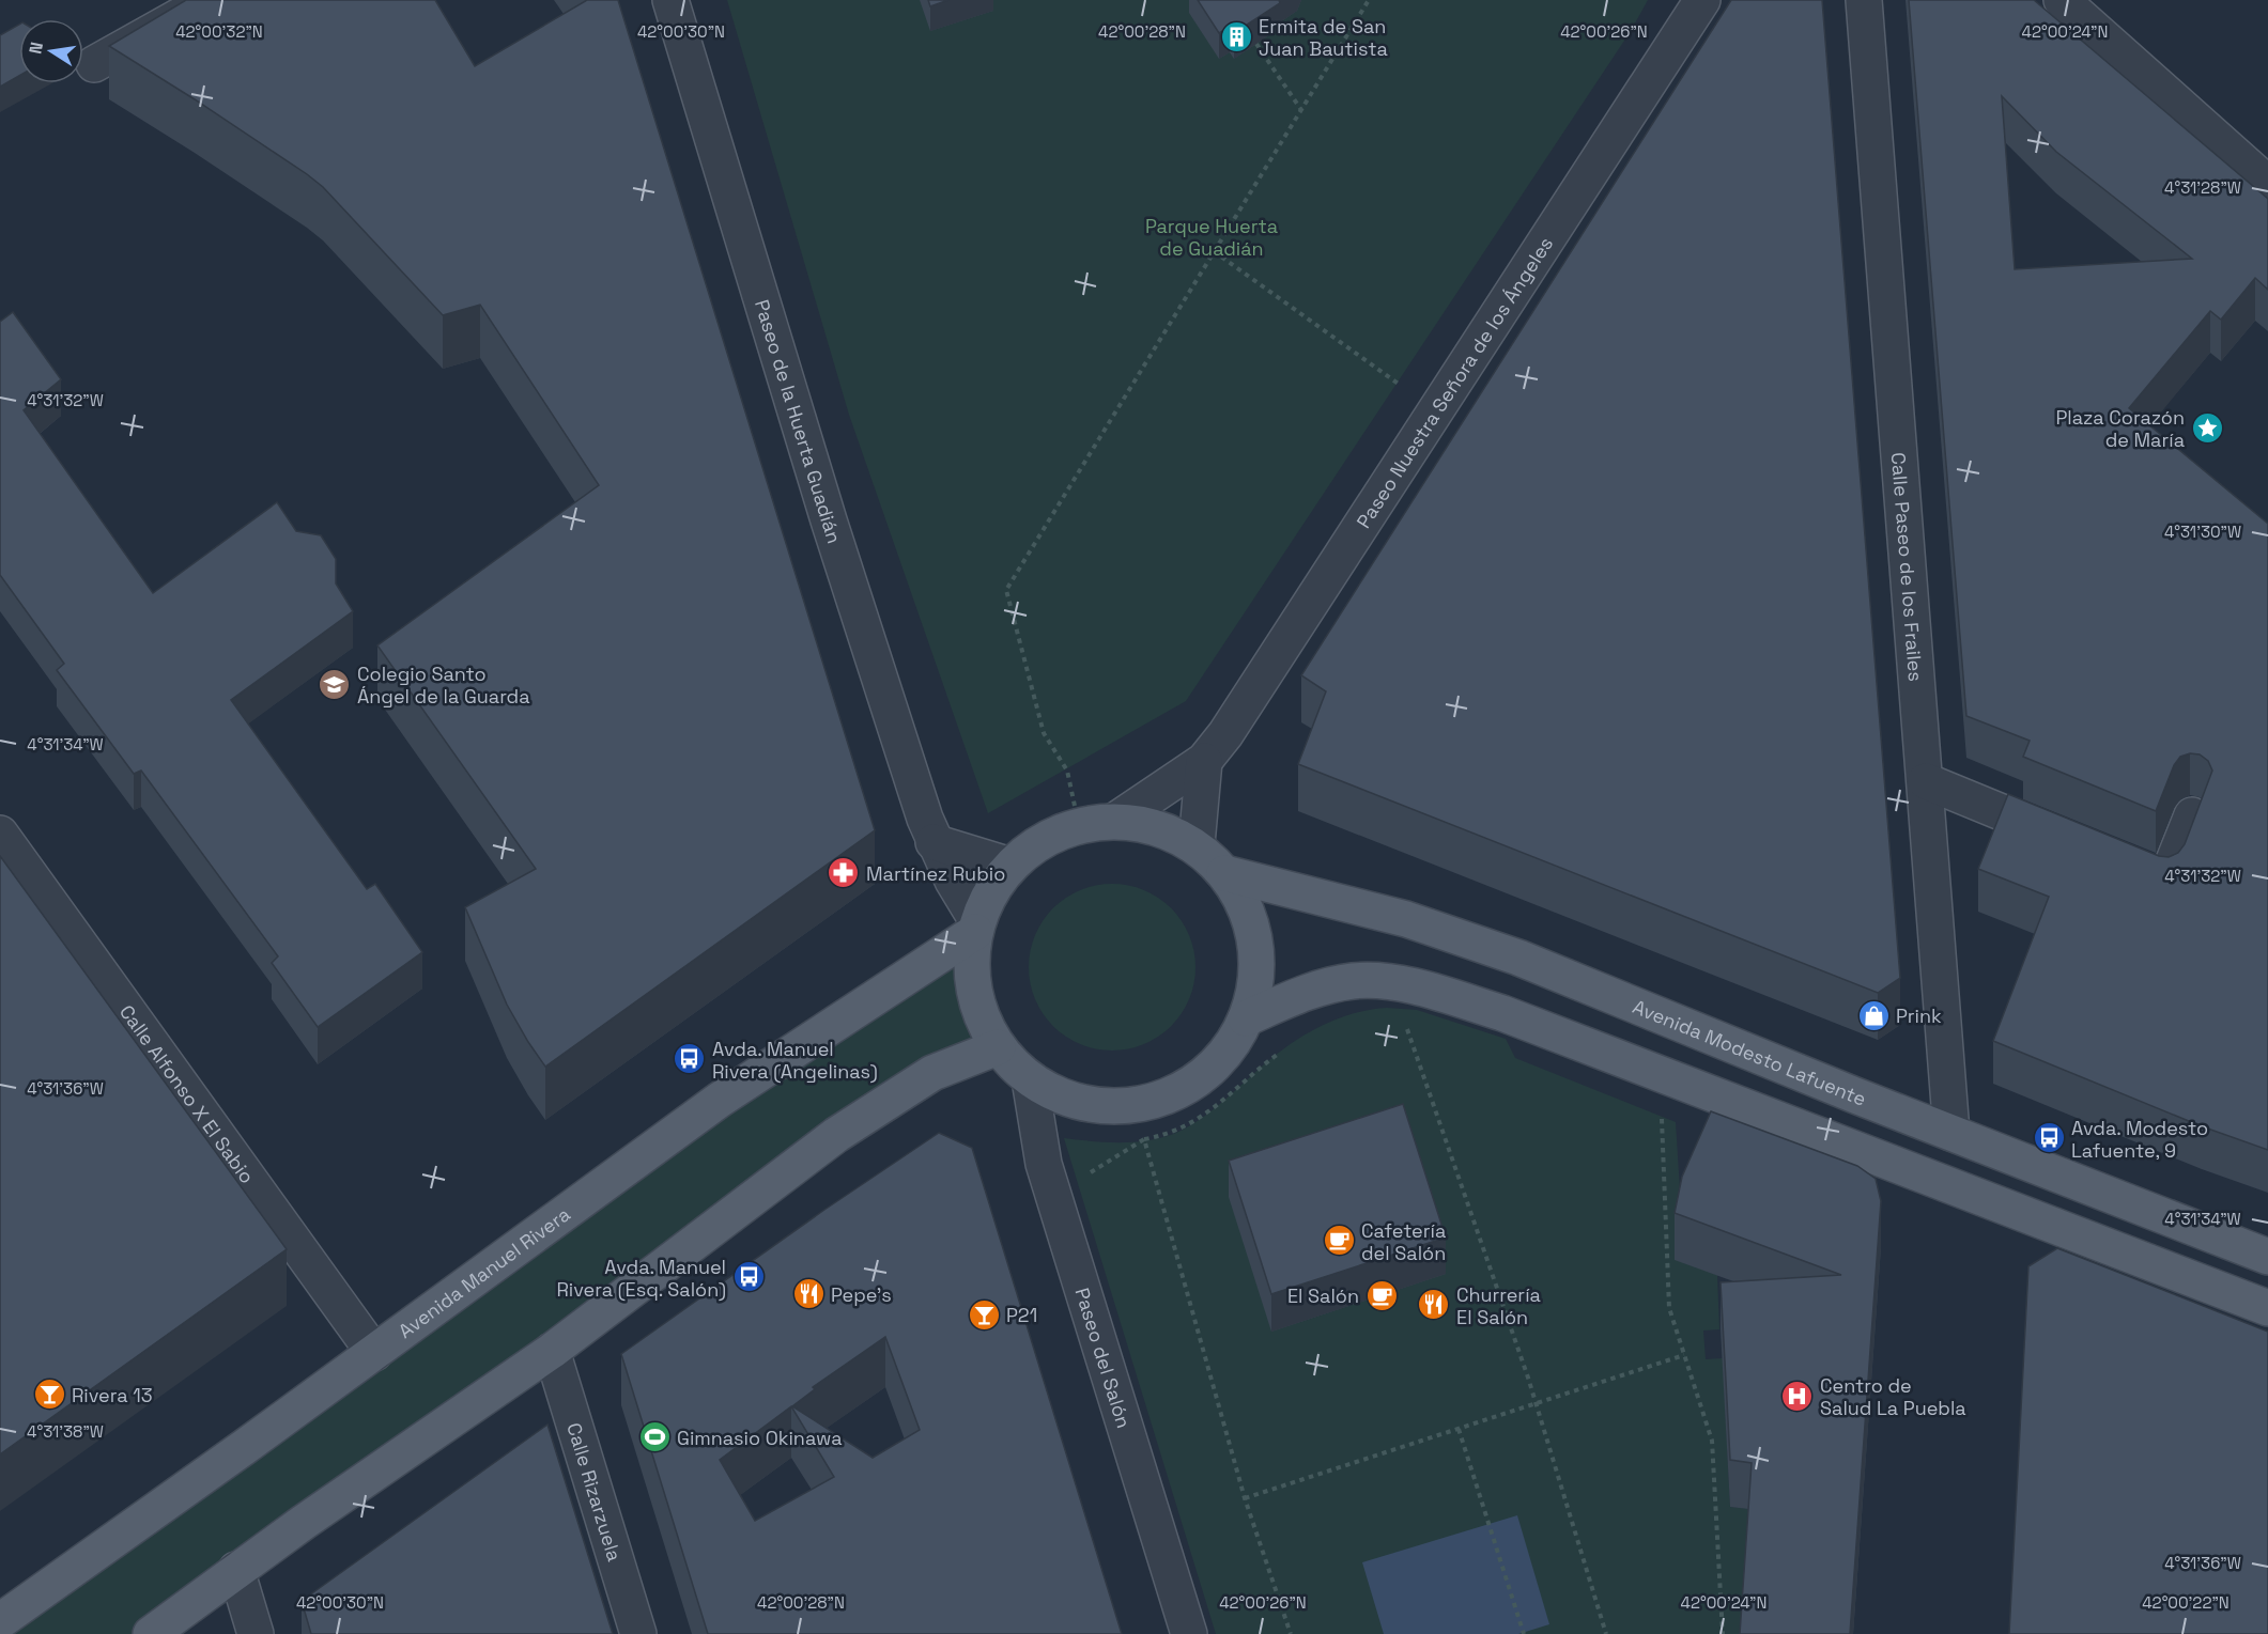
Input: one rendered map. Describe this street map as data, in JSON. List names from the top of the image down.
{
  "streets": {
    "main road": ["Avenida Modesto Lafuente", "Avenida Manuel Rivera"],
    "street": [
      "Paseo Nuestra Señora de los Ángeles",
      "Paseo de la Huerta Guadián",
      "Calle Paseo de los Frailes",
      "Calle Alfonso X El Sabio",
      "Paseo del Salón",
      "Calle Rizarzuela"
    ]
  },
  "crossings": [
    ["Paseo de la Huerta Guadián", "Avenida Manuel Rivera"],
    ["Calle Paseo de los Frailes", "Avenida Modesto Lafuente"],
    ["Calle Alfonso X El Sabio", "Avenida Manuel Rivera"]
  ],
  "parks": ["Parque Huerta de Guadián"],
  "places": {
    "building": ["Ermita de San Juan Bautista"],
    "place": ["Plaza Corazón de María"],
    "school or university": ["Colegio Santo Ángel de la Guarda"],
    "pharmacy": ["Martínez Rubio"],
    "shop": ["Prink"],
    "bus stop": ["Avda. Manuel Rivera (Angelinas)", "Avda. Modesto Lafuente, 9", "Avda. Manuel Rivera (Esq. Salón)"],
    "cafe": ["Cafetería del Salón", "El Salón"],
    "restaurant": ["Pepe's", "Churrería El Salón"],
    "bar": ["P21", "Rivera 13"],
    "hospital": ["Centro de Salud La Puebla"],
    "sports": ["Gimnasio Okinawa"]
  },
  "north": "left",
  "coordinates": [
    "42°00'32\"N",
    "42°00'30\"N",
    "42°00'28\"N",
    "42°00'26\"N",
    "42°00'24\"N",
    "4°31'28\"W",
    "4°31'32\"W",
    "4°31'30\"W",
    "4°31'34\"W",
    "4°31'36\"W",
    "4°31'38\"W",
    "42°00'22\"N"
  ]
}
